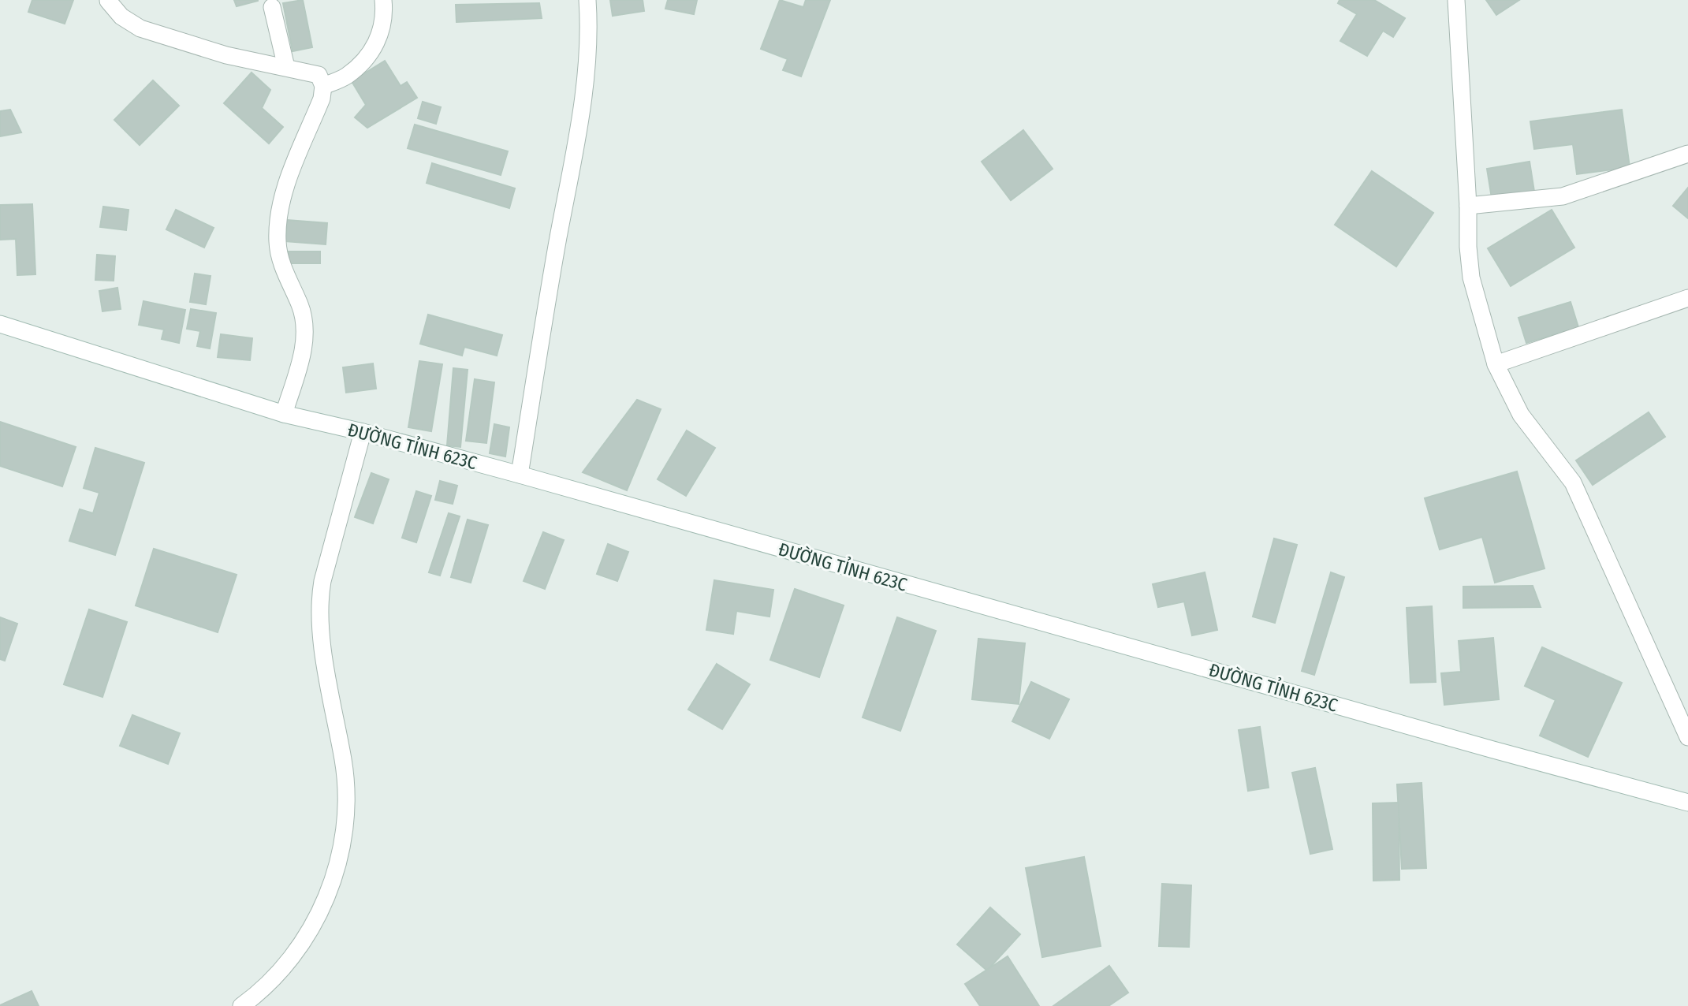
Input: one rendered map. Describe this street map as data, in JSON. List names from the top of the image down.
{
  "streets": {
    "street": ["ĐƯỜNG TỈNH 623C"]
  }
}
